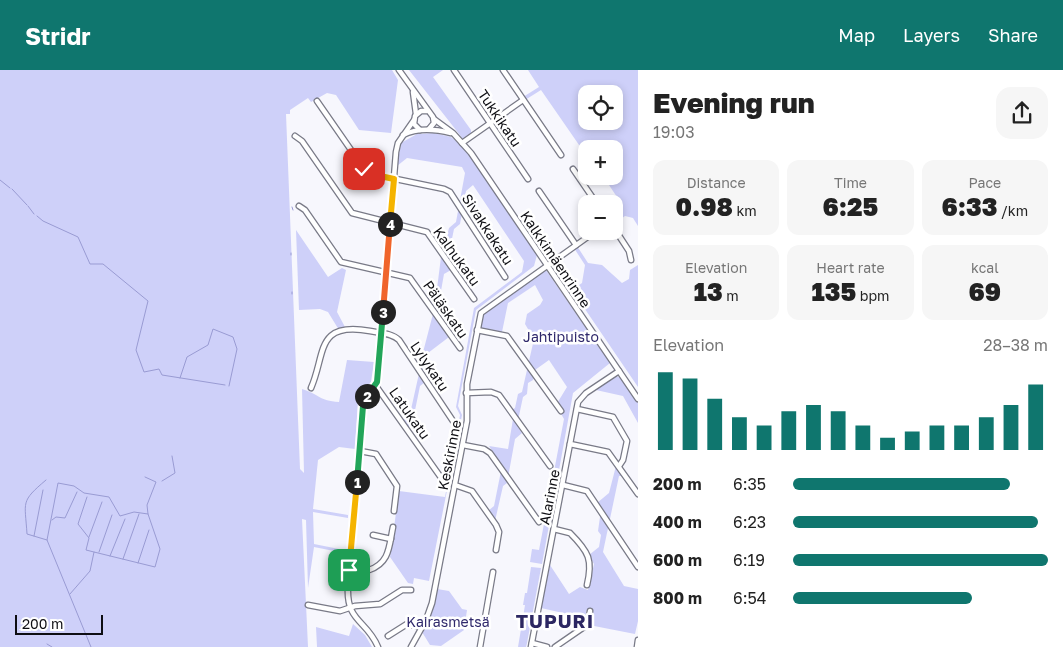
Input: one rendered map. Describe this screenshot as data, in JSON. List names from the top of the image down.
{
  "streets": {
    "street": [
      "Tukkikatu",
      "Sivakkakatu",
      "Kalhukatu",
      "Kalkkimäenrinne",
      "Päläskatu",
      "Lylykatu",
      "Latukatu",
      "Keskirinne",
      "Alarinne"
    ]
  },
  "crossings": [
    ["Kalkkimäenrinne", "Keskirinne"],
    ["Kalkkimäenrinne", "Alarinne"]
  ],
  "districts": ["TUPURI"],
  "parks": ["Jahtipuisto", "Kairasmetsä"],
  "scale_bar": "200 m",
  "page": {
    "header": "Stridr",
    "nav": ["Map", "Layers", "Share"],
    "heading": ["Evening run", "19:03"],
    "map_buttons": ["+", "−"],
    "stats": [
      ["Distance", "0.98 km"],
      ["Time", "6:25"],
      ["Pace", "6:33 /km"],
      ["Elevation", "13 m"],
      ["Heart rate", "135 bpm"],
      ["kcal", "69"]
    ],
    "pins": [
      "4",
      "3",
      "2",
      "1"
    ],
    "chart": ["Elevation", "28–38 m"],
    "list": [
      {
        "name": "200 m",
        "note": "6:35"
      },
      {
        "name": "400 m",
        "note": "6:23"
      },
      {
        "name": "600 m",
        "note": "6:19"
      },
      {
        "name": "800 m",
        "note": "6:54"
      }
    ],
    "scale": "200 m"
  }
}
